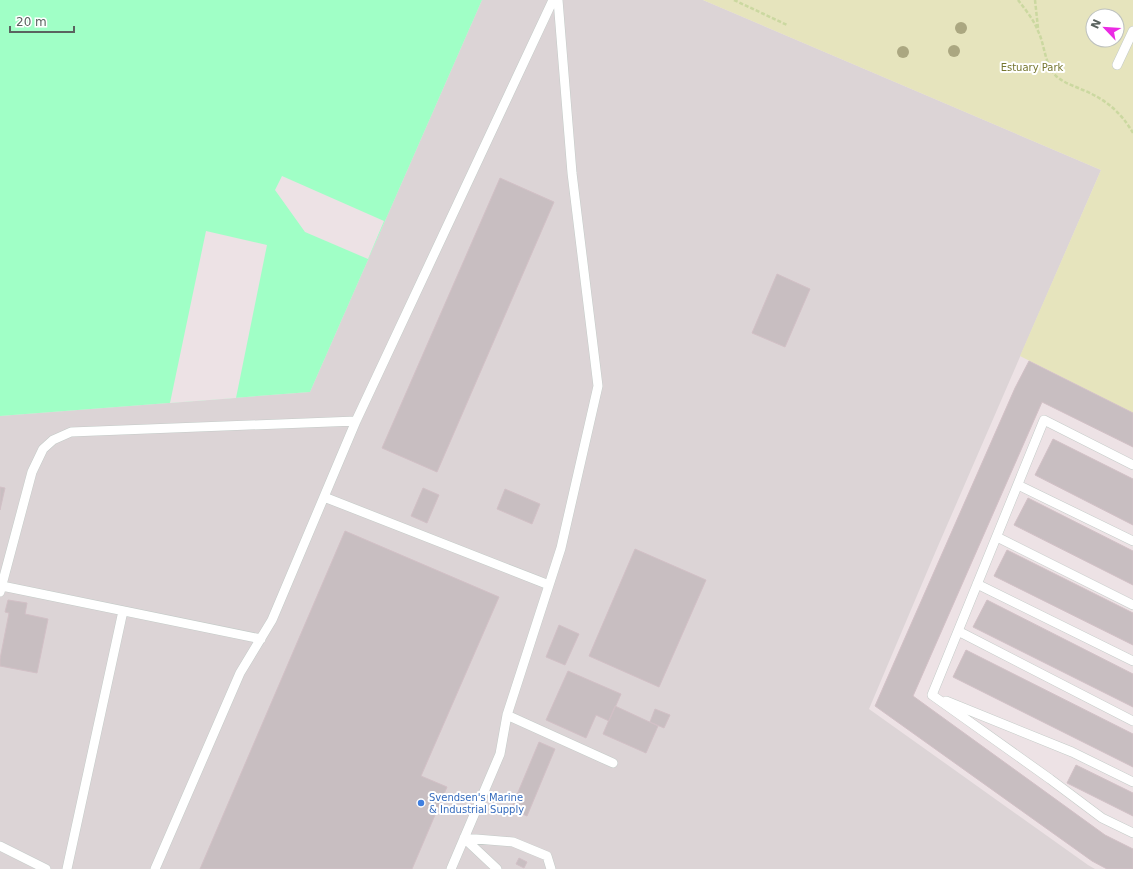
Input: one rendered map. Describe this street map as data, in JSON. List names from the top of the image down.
{
  "parks": ["Estuary Park"],
  "places": ["Svendsen's Marine & Industrial Supply"],
  "scale_bar": "20 m",
  "north": "top left"
}
